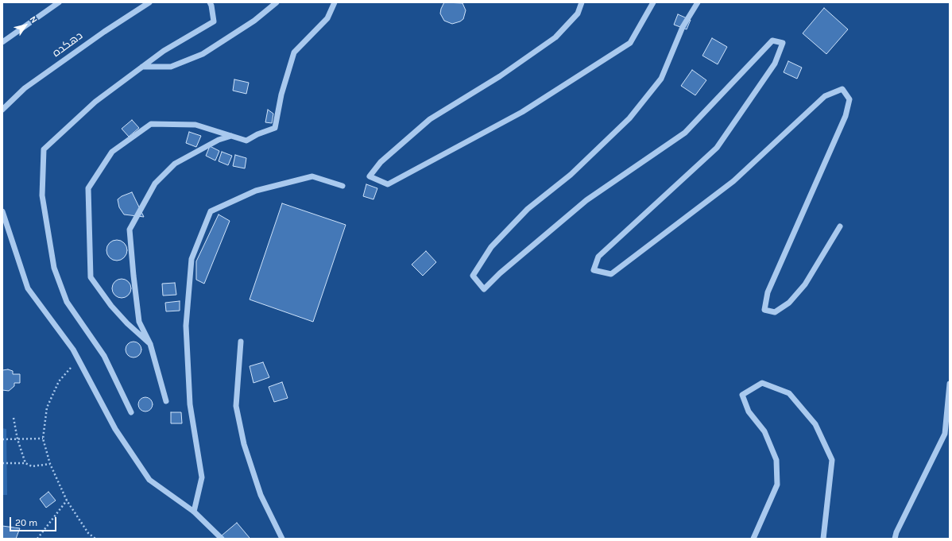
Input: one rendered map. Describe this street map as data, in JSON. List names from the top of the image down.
{
  "streets": {
    "street": ["دهکده"]
  },
  "scale_bar": "20 m",
  "north": "top right"
}
